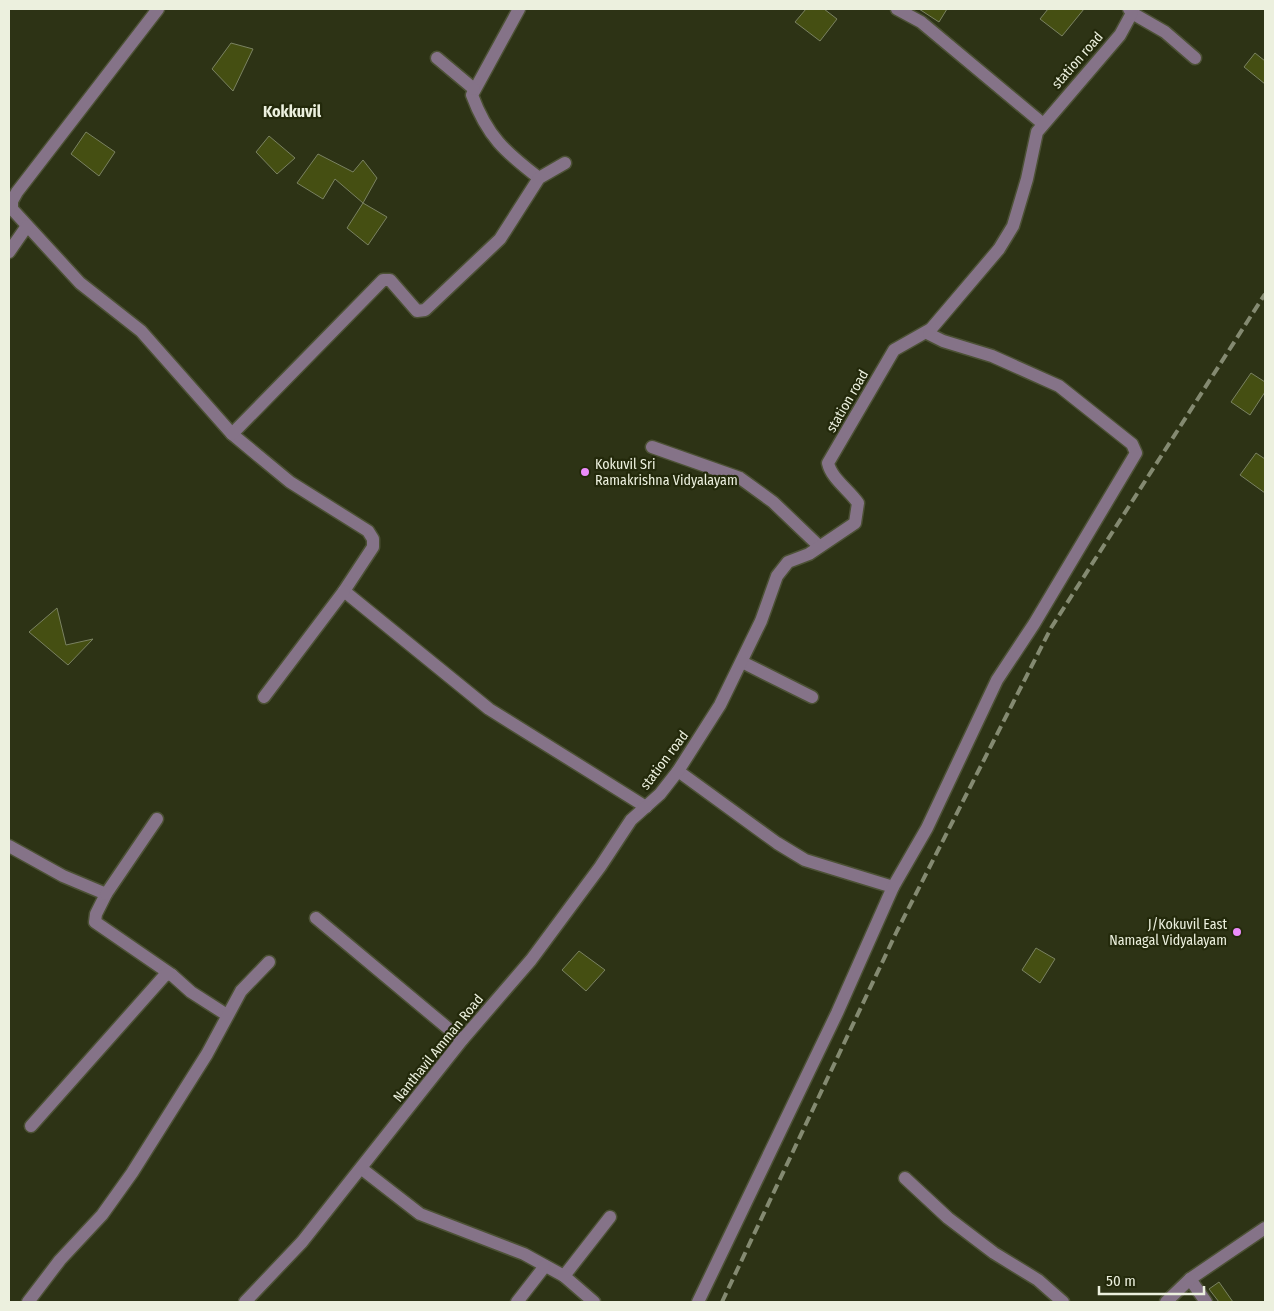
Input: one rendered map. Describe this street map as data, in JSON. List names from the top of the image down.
{
  "streets": {
    "street": ["station road", "Nanthavil Amman Road"]
  },
  "crossings": [
    ["station road", "Nanthavil Amman Road"]
  ],
  "districts": ["Kokkuvil"],
  "places": ["Kokuvil Sri Ramakrishna Vidyalayam", "J/Kokuvil East Namagal Vidyalayam"],
  "scale_bar": "50 m"
}
